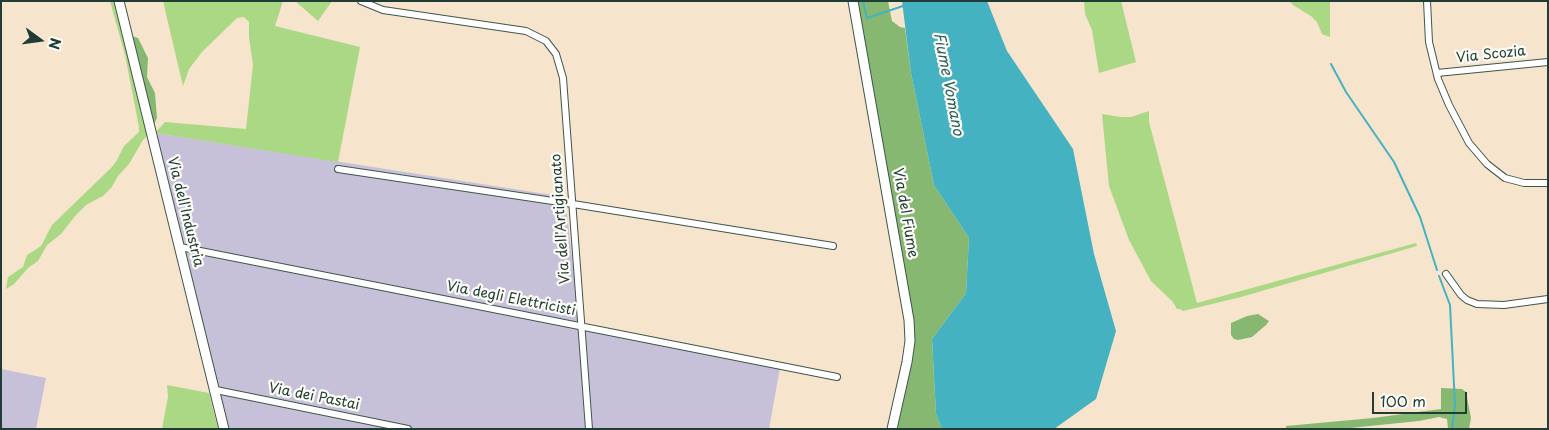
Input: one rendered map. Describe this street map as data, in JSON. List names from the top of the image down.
{
  "streets": {
    "street": [
      "Via Scozia",
      "Via dell'Industria",
      "Via del Fiume",
      "Via dell'Artigianato",
      "Via degli Elettricisti",
      "Via dei Pastai"
    ]
  },
  "crossings": [
    ["Via dell'Industria", "Via degli Elettricisti"],
    ["Via dell'Industria", "Via dei Pastai"],
    ["Via dell'Artigianato", "Via degli Elettricisti"]
  ],
  "water": ["Fiume Vomano"],
  "scale_bar": "100 m",
  "north": "right"
}
